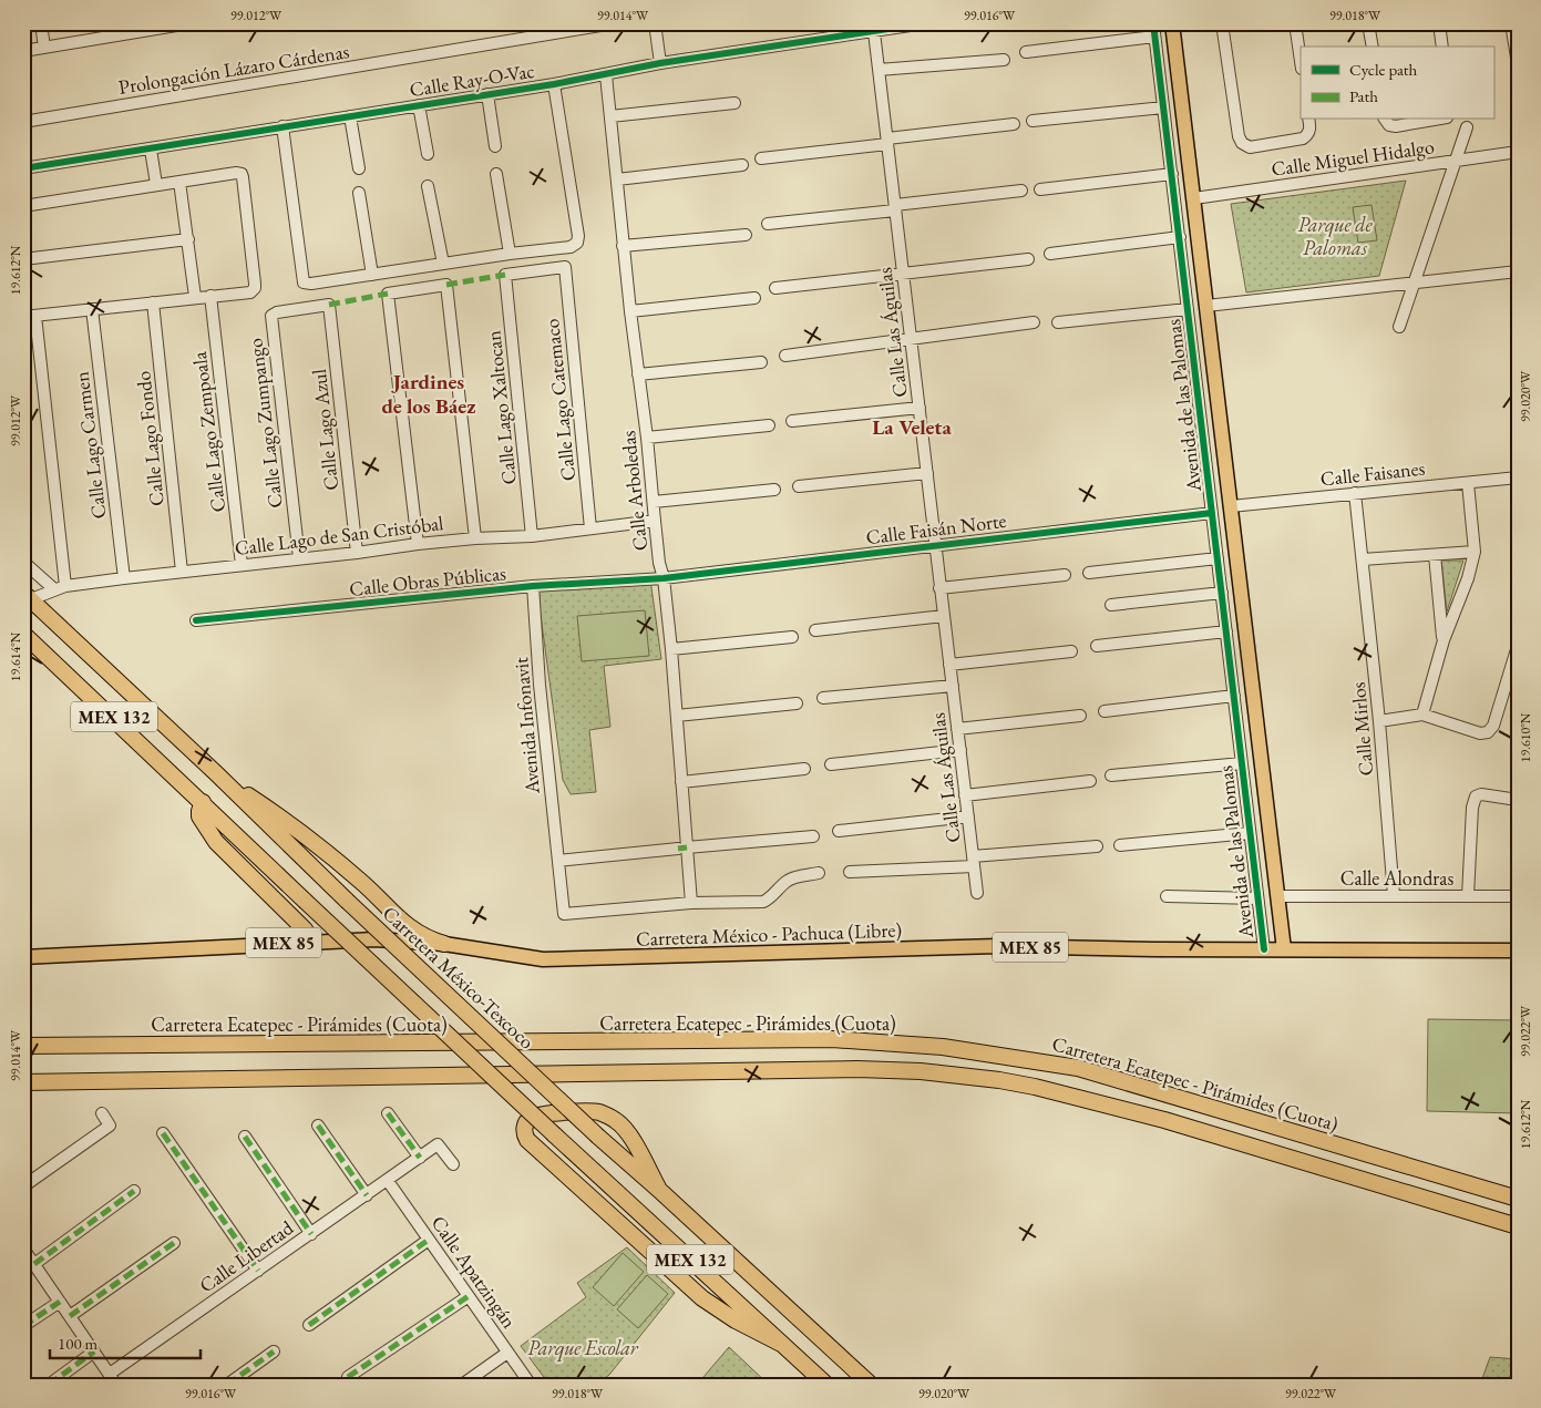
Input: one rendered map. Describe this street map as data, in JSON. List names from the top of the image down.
{
  "streets": {
    "highway": ["MEX 132", "Carretera México-Texcoco", "Carretera Ecatepec - Pirámides (Cuota)"],
    "main road": ["Avenida de las Palomas", "Carretera México - Pachuca (Libre)", "MEX 85"],
    "street": [
      "Prolongación Lázaro Cárdenas",
      "Calle Ray-O-Vac",
      "Calle Miguel Hidalgo",
      "Calle Las Águilas",
      "Calle Lago Catemaco",
      "Calle Lago Xaltocan",
      "Calle Lago Zumpango",
      "Calle Lago Azul",
      "Calle Lago Zempoala",
      "Calle Lago Fondo",
      "Calle Lago Carmen",
      "Calle Faisanes",
      "Calle Arboledas",
      "Calle Faisán Norte",
      "Calle Lago de San Cristóbal",
      "Calle Obras Públicas",
      "Avenida Infonavit",
      "Calle Mirlos",
      "Calle Alondras",
      "Calle Libertad",
      "Calle Apatzingán"
    ]
  },
  "crossings": [
    ["Calle Ray-O-Vac", "Calle Las Águilas"],
    ["Calle Ray-O-Vac", "Calle Arboledas"],
    ["Calle Miguel Hidalgo", "Avenida de las Palomas"],
    ["Calle Las Águilas", "Calle Faisán Norte"],
    ["Calle Lago Catemaco", "Calle Lago Xaltocan"],
    ["Calle Lago Catemaco", "Calle Lago de San Cristóbal"],
    ["Avenida de las Palomas", "Calle Faisanes"],
    ["Avenida de las Palomas", "Calle Faisán Norte"],
    ["Avenida de las Palomas", "Calle Alondras"],
    ["Avenida de las Palomas", "Carretera México - Pachuca (Libre)"],
    ["Calle Lago Xaltocan", "Calle Lago de San Cristóbal"],
    ["Calle Lago Zumpango", "Calle Lago Azul"],
    ["Calle Lago Zumpango", "Calle Lago de San Cristóbal"],
    ["Calle Lago Azul", "Calle Lago de San Cristóbal"],
    ["Calle Lago Zempoala", "Calle Lago de San Cristóbal"],
    ["Calle Lago Fondo", "Calle Lago de San Cristóbal"],
    ["Calle Lago Carmen", "Calle Lago de San Cristóbal"],
    ["Calle Faisanes", "Calle Mirlos"],
    ["Calle Arboledas", "Calle Faisán Norte"],
    ["Calle Arboledas", "Calle Lago de San Cristóbal"],
    ["Calle Arboledas", "Calle Obras Públicas"],
    ["Calle Arboledas", "Avenida Infonavit"],
    ["Calle Faisán Norte", "Calle Obras Públicas"],
    ["Calle Lago de San Cristóbal", "Carretera México-Texcoco"],
    ["Calle Obras Públicas", "Avenida Infonavit"],
    ["Calle Mirlos", "Calle Alondras"],
    ["Calle Libertad", "Calle Apatzingán"]
  ],
  "districts": ["Jardines de los Báez", "La Veleta"],
  "parks": ["Parque de Palomas", "Parque Escolar"],
  "legend": ["Cycle path", "Path"],
  "scale_bar": "100 m",
  "coordinates": [
    "99.012°W",
    "99.014°W",
    "99.016°W",
    "99.018°W",
    "19.612°N",
    "99.020°W",
    "19.614°N",
    "19.610°N",
    "99.022°W"
  ]
}
